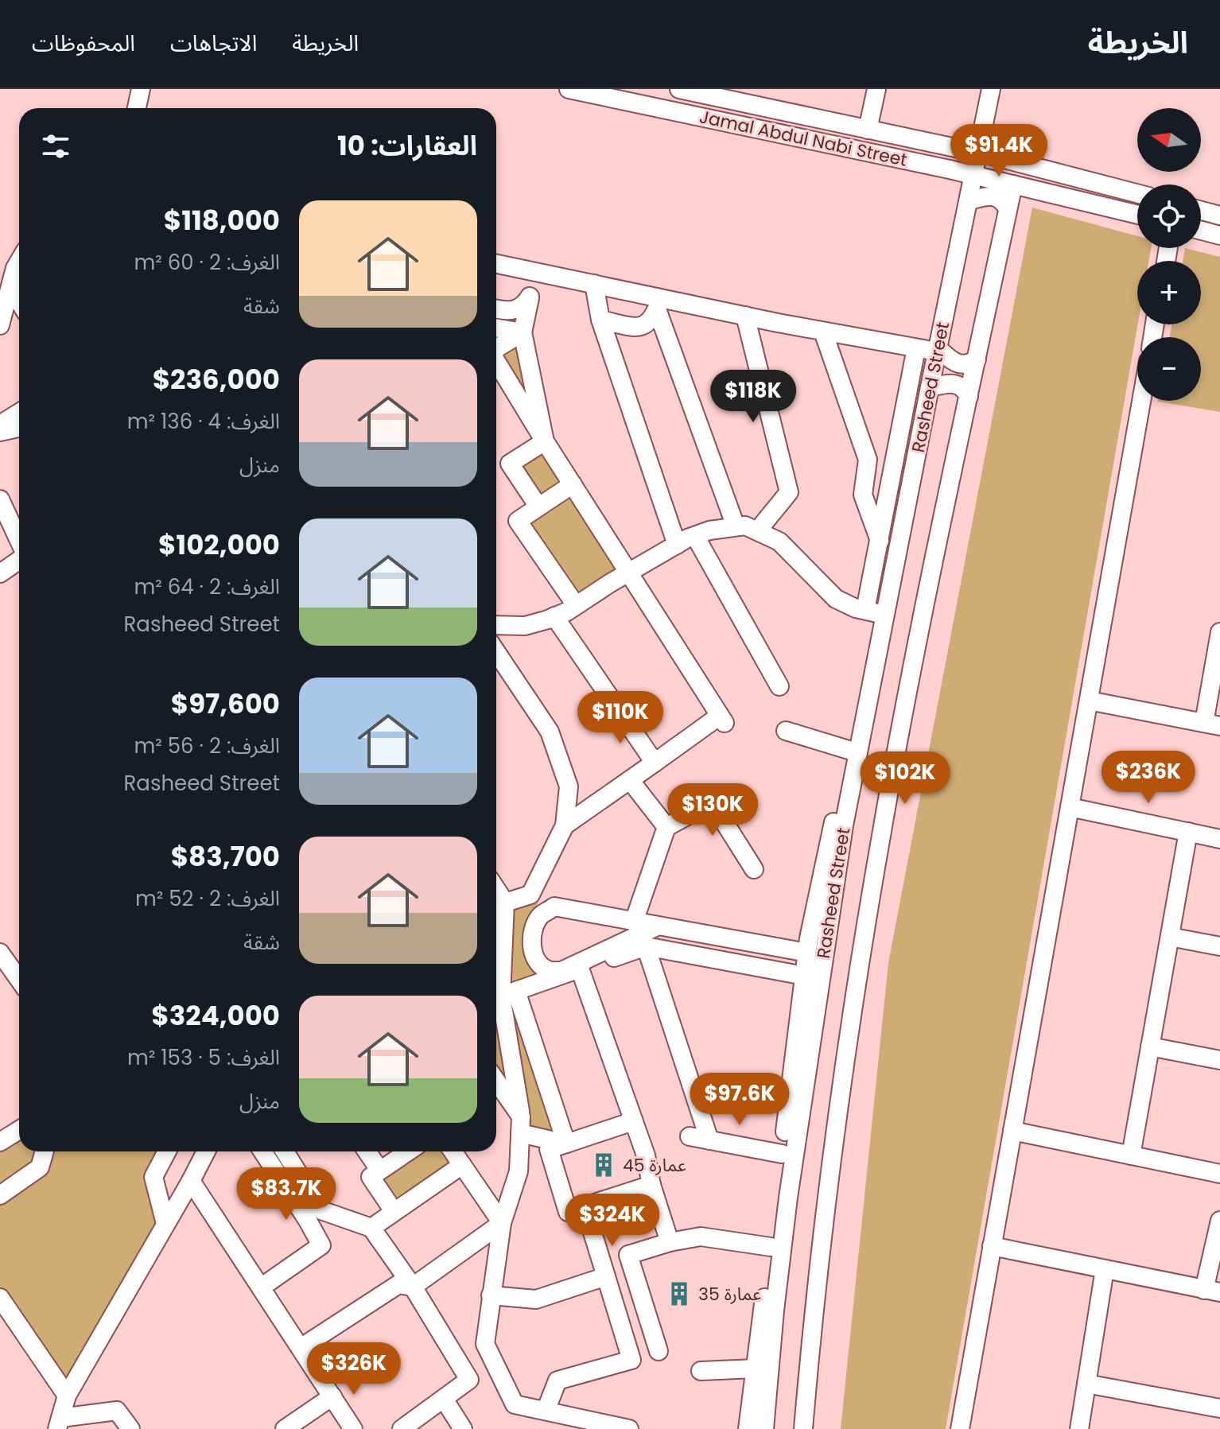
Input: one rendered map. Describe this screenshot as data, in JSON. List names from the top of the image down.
{
  "streets": {
    "street": ["Jamal Abdul Nabi Street", "Rasheed Street"]
  },
  "crossings": [
    ["Jamal Abdul Nabi Street", "Rasheed Street"]
  ],
  "places": {
    "building": ["عمارة 45", "عمارة 35"]
  },
  "north": "left",
  "page": {
    "header": "الخريطة",
    "nav": ["الخريطة", "الاتجاهات", "المحفوظات"],
    "map_buttons": ["+", "−"],
    "heading": "العقارات: 10",
    "price": [
      "$91.4K",
      "$118K",
      "$110K",
      "$236K",
      "$102K",
      "$130K",
      "$97.6K",
      "$83.7K",
      "$324K",
      "$326K"
    ],
    "list": [
      {
        "name": "$118,000",
        "note": "الغرف: 2 · 60 m² · شقة"
      },
      {
        "name": "$236,000",
        "note": "الغرف: 4 · 136 m² · منزل"
      },
      {
        "name": "$102,000",
        "note": "الغرف: 2 · 64 m² · Rasheed Street"
      },
      {
        "name": "$97,600",
        "note": "الغرف: 2 · 56 m² · Rasheed Street"
      },
      {
        "name": "$83,700",
        "note": "الغرف: 2 · 52 m² · شقة"
      },
      {
        "name": "$324,000",
        "note": "الغرف: 5 · 153 m² · منزل"
      }
    ]
  }
}
